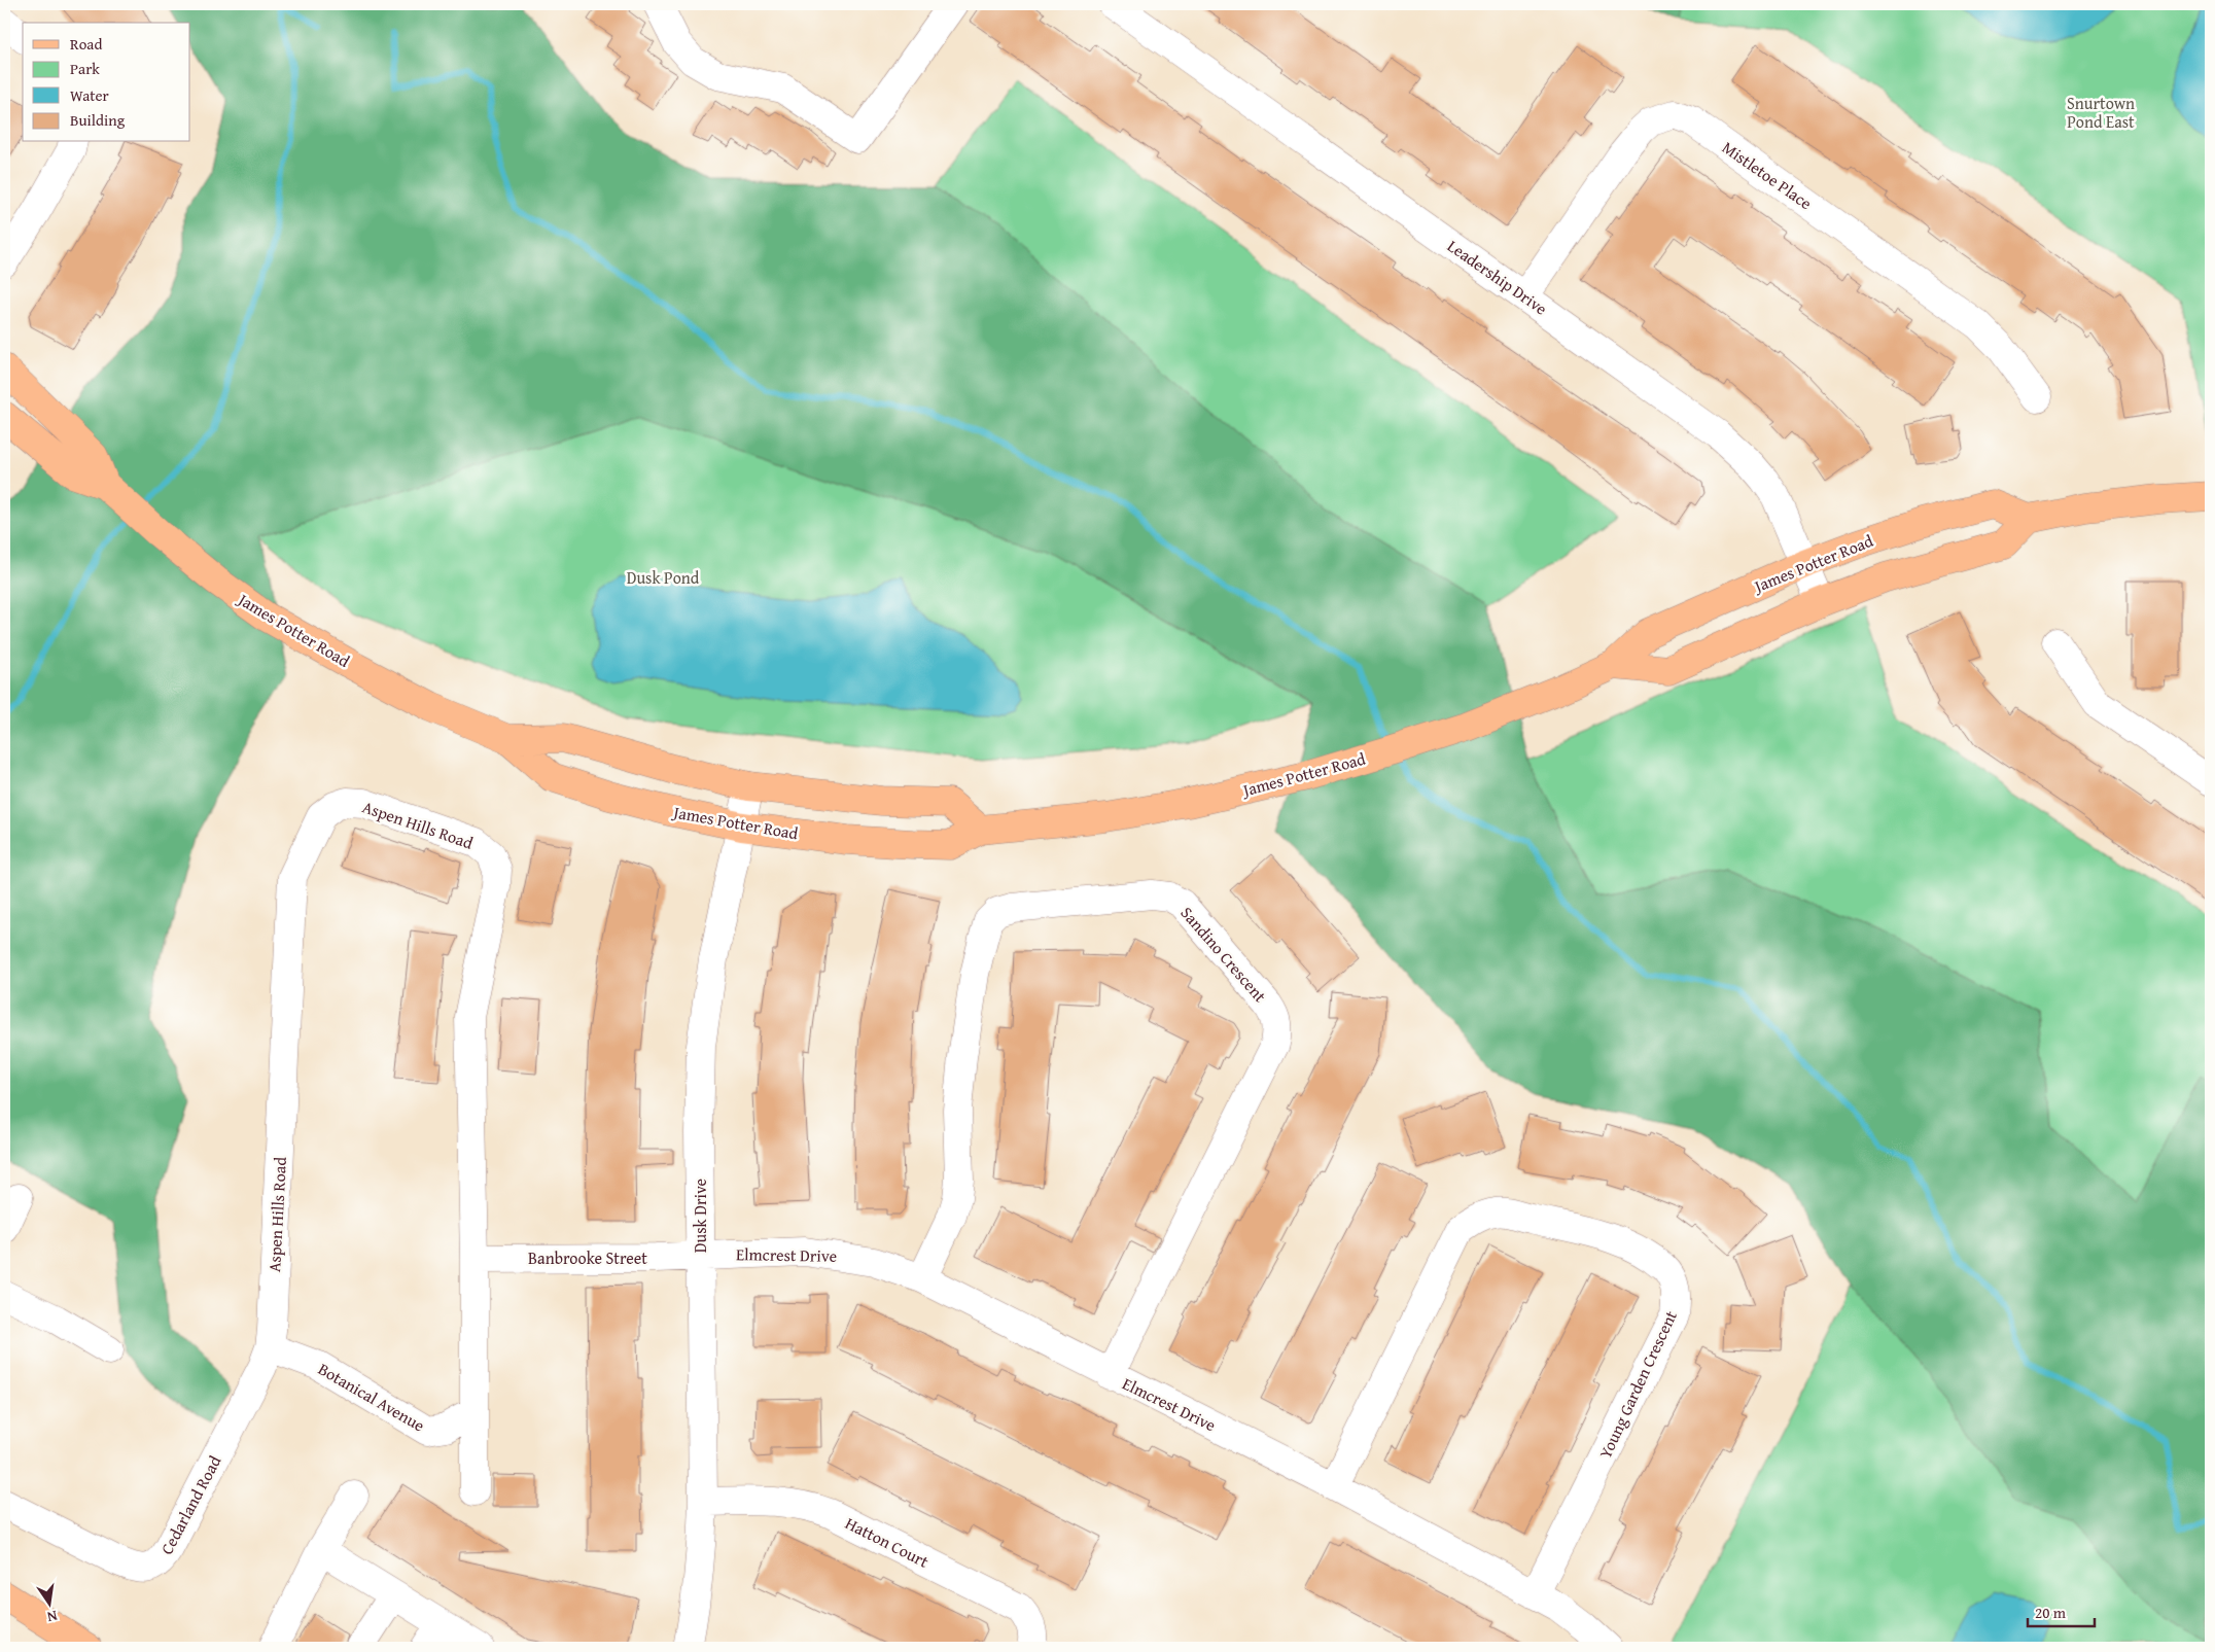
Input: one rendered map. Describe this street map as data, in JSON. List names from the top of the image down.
{
  "streets": {
    "main road": ["James Potter Road"],
    "street": [
      "Mistletoe Place",
      "Leadership Drive",
      "Aspen Hills Road",
      "Sandino Crescent",
      "Dusk Drive",
      "Elmcrest Drive",
      "Banbrooke Street",
      "Young Garden Crescent",
      "Botanical Avenue",
      "Cedarland Road",
      "Hatton Court"
    ]
  },
  "crossings": [
    ["Mistletoe Place", "Leadership Drive"],
    ["Leadership Drive", "James Potter Road"],
    ["James Potter Road", "Dusk Drive"],
    ["Aspen Hills Road", "Banbrooke Street"],
    ["Aspen Hills Road", "Botanical Avenue"],
    ["Aspen Hills Road", "Cedarland Road"],
    ["Sandino Crescent", "Elmcrest Drive"],
    ["Dusk Drive", "Elmcrest Drive"],
    ["Dusk Drive", "Banbrooke Street"],
    ["Dusk Drive", "Hatton Court"],
    ["Elmcrest Drive", "Banbrooke Street"],
    ["Elmcrest Drive", "Young Garden Crescent"],
    ["Botanical Avenue", "Cedarland Road"]
  ],
  "parks": ["Snurtown Pond East", "Dusk Pond"],
  "legend": [
    "Road",
    "Park",
    "Water",
    "Building"
  ],
  "scale_bar": "20 m",
  "north": "bottom"
}
